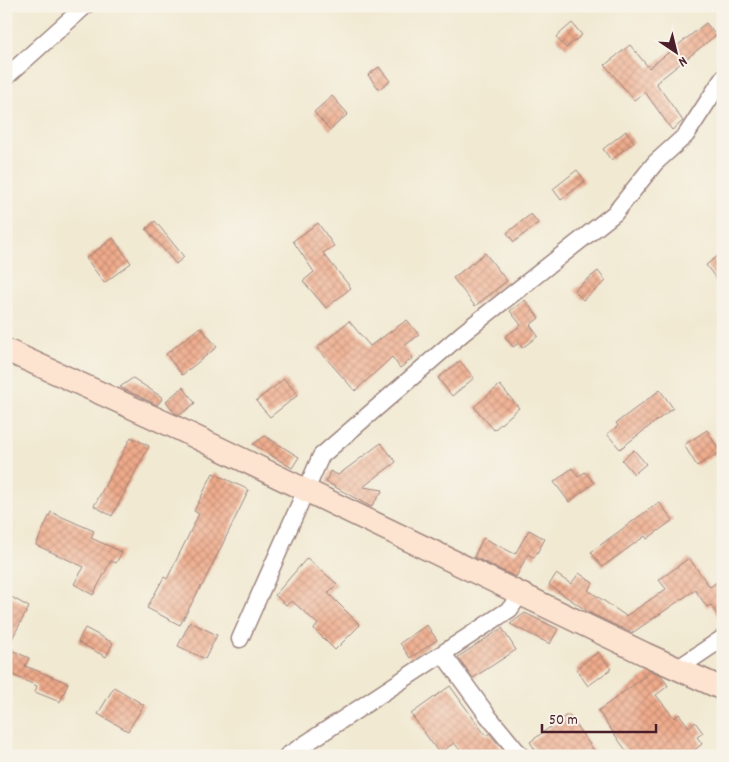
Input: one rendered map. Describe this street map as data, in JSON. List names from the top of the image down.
{
  "scale_bar": "50 m",
  "north": "bottom right"
}
